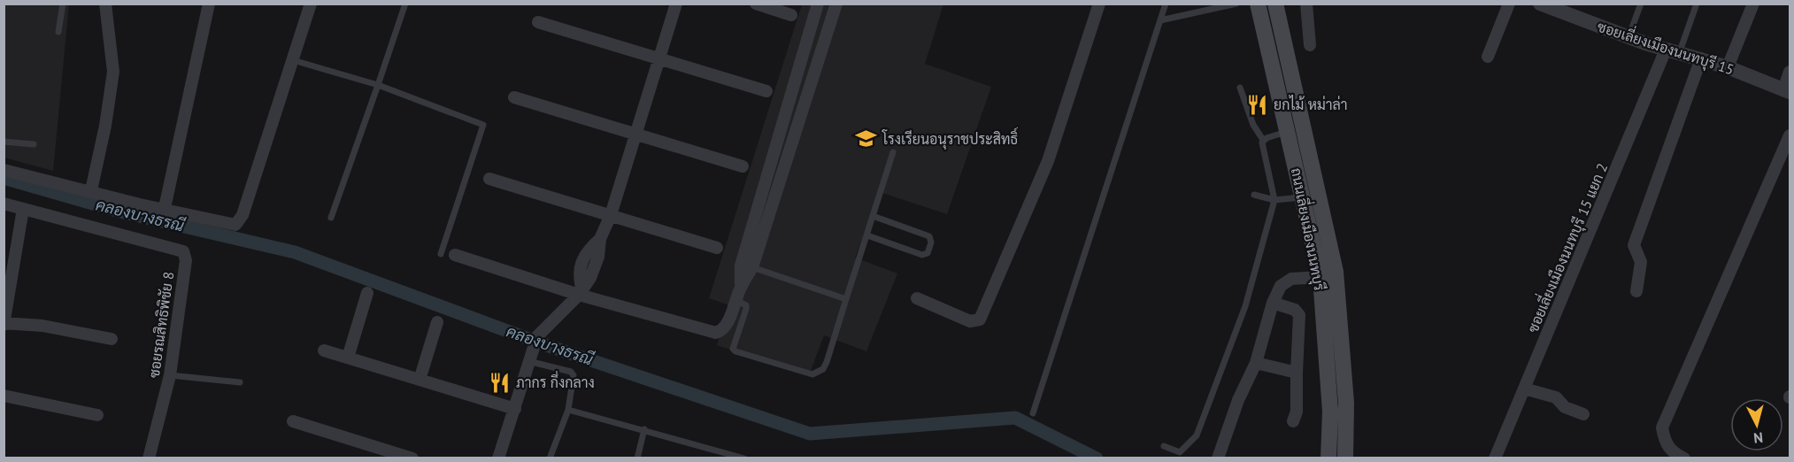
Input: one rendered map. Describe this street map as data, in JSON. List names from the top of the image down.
{
  "streets": {
    "main road": ["ถนนเลี่ยงเมืองนนทบุรี"],
    "street": ["ซอยเลี่ยงเมืองนนทบุรี 15", "ซอยเลี่ยงเมืองนนทบุรี 15 แยก 2", "ซอยรณสิทธิพิชัย 8"]
  },
  "crossings": [
    ["ซอยเลี่ยงเมืองนนทบุรี 15", "ซอยเลี่ยงเมืองนนทบุรี 15 แยก 2"]
  ],
  "water": ["คลองบางธรณี"],
  "places": {
    "restaurant": ["ยกไม้ หม่าล่า", "ภากร กึ่งกลาง"],
    "school or university": ["โรงเรียนอนุราชประสิทธิ์"]
  },
  "north": "bottom"
}
